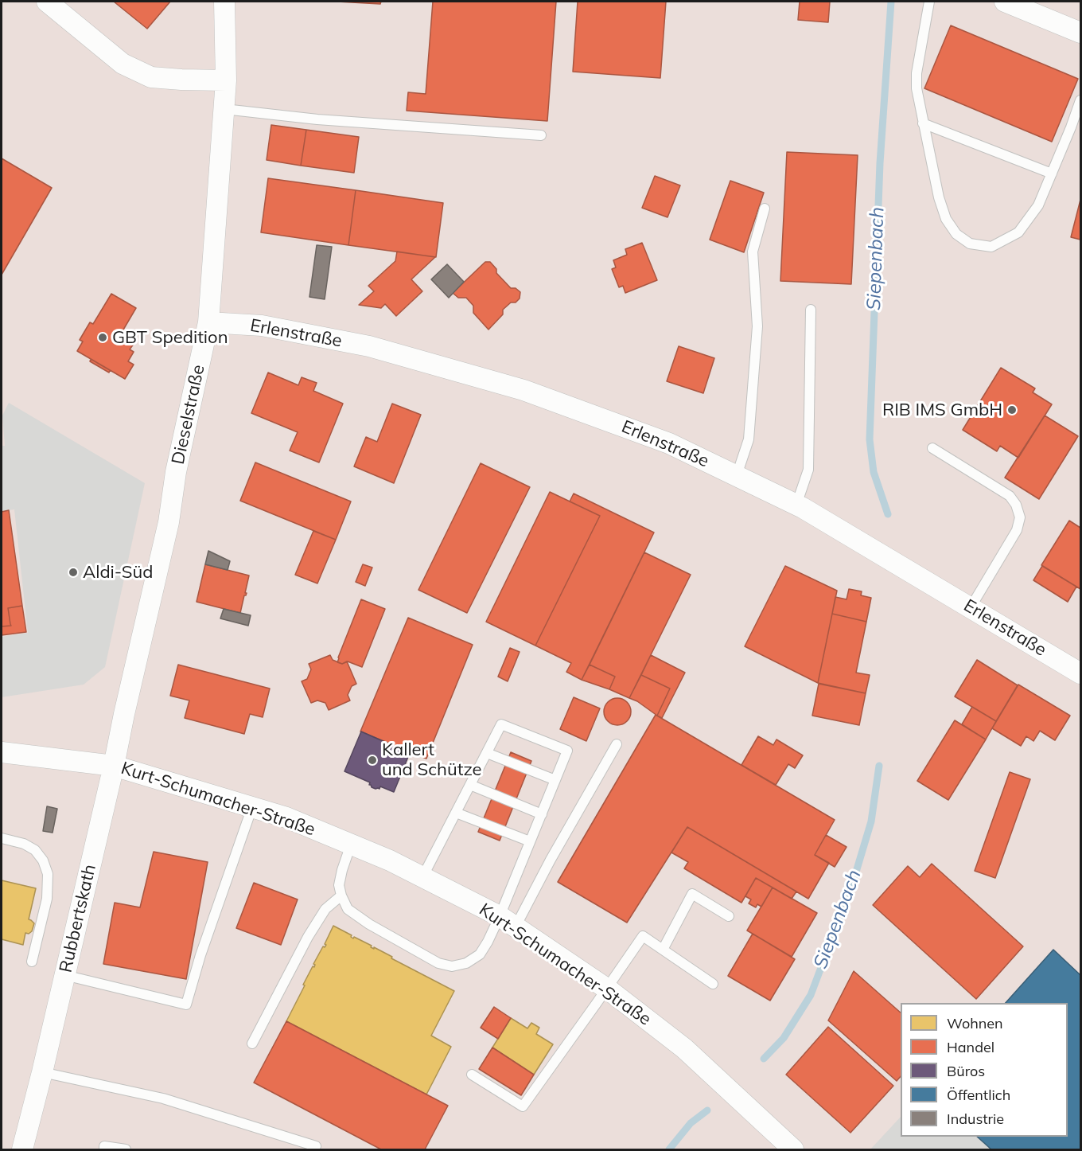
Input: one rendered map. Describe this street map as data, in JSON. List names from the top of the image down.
{
  "streets": {
    "street": [
      "Erlenstraße",
      "Dieselstraße",
      "Kurt-Schumacher-Straße",
      "Rubbertskath"
    ]
  },
  "crossings": [
    ["Erlenstraße", "Dieselstraße"],
    ["Dieselstraße", "Kurt-Schumacher-Straße"],
    ["Dieselstraße", "Rubbertskath"],
    ["Kurt-Schumacher-Straße", "Rubbertskath"]
  ],
  "water": ["Siepenbach"],
  "places": [
    "GBT Spedition",
    "RIB IMS GmbH",
    "Aldi-Süd",
    "Kallert und Schütze"
  ],
  "legend": [
    "Wohnen",
    "Handel",
    "Büros",
    "Öffentlich",
    "Industrie"
  ]
}
